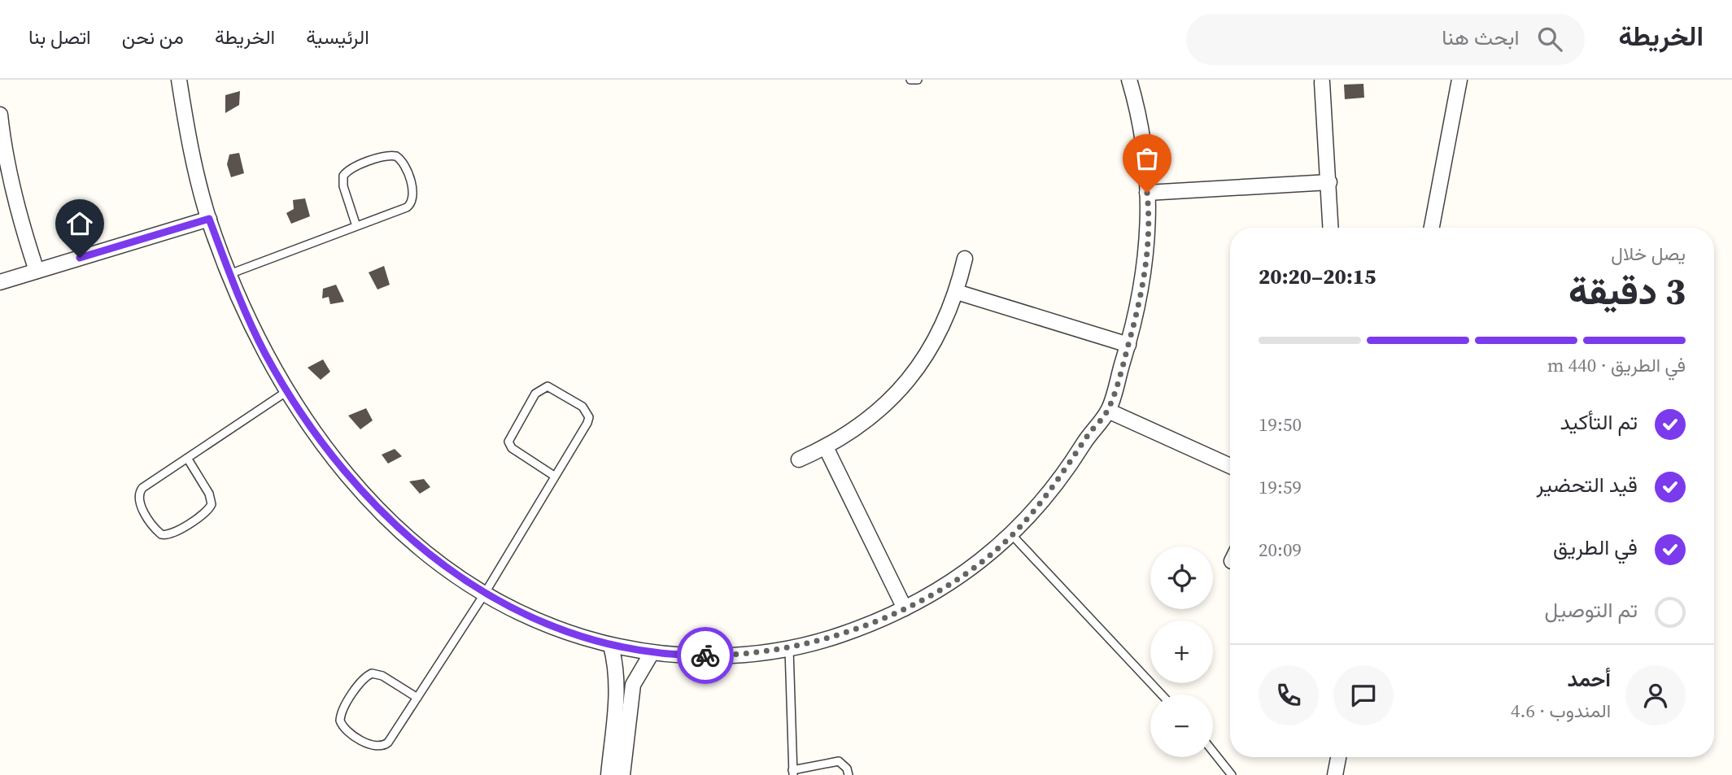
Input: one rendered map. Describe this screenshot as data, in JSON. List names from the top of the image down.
{
  "page": {
    "header": "الخريطة",
    "search": "ابحث هنا",
    "nav": [
      "الرئيسية",
      "الخريطة",
      "من نحن",
      "اتصل بنا"
    ],
    "heading": ["3 دقيقة", "يصل خلال", "20:15–20:20"],
    "panel": ["أحمد", "المندوب · 4.6"],
    "bar": "في الطريق · 440 m",
    "list": [
      ["تم التأكيد", "19:50"],
      ["قيد التحضير", "19:59"],
      ["في الطريق", "20:09"],
      "تم التوصيل"
    ],
    "map_buttons": ["+", "−"]
  }
}
